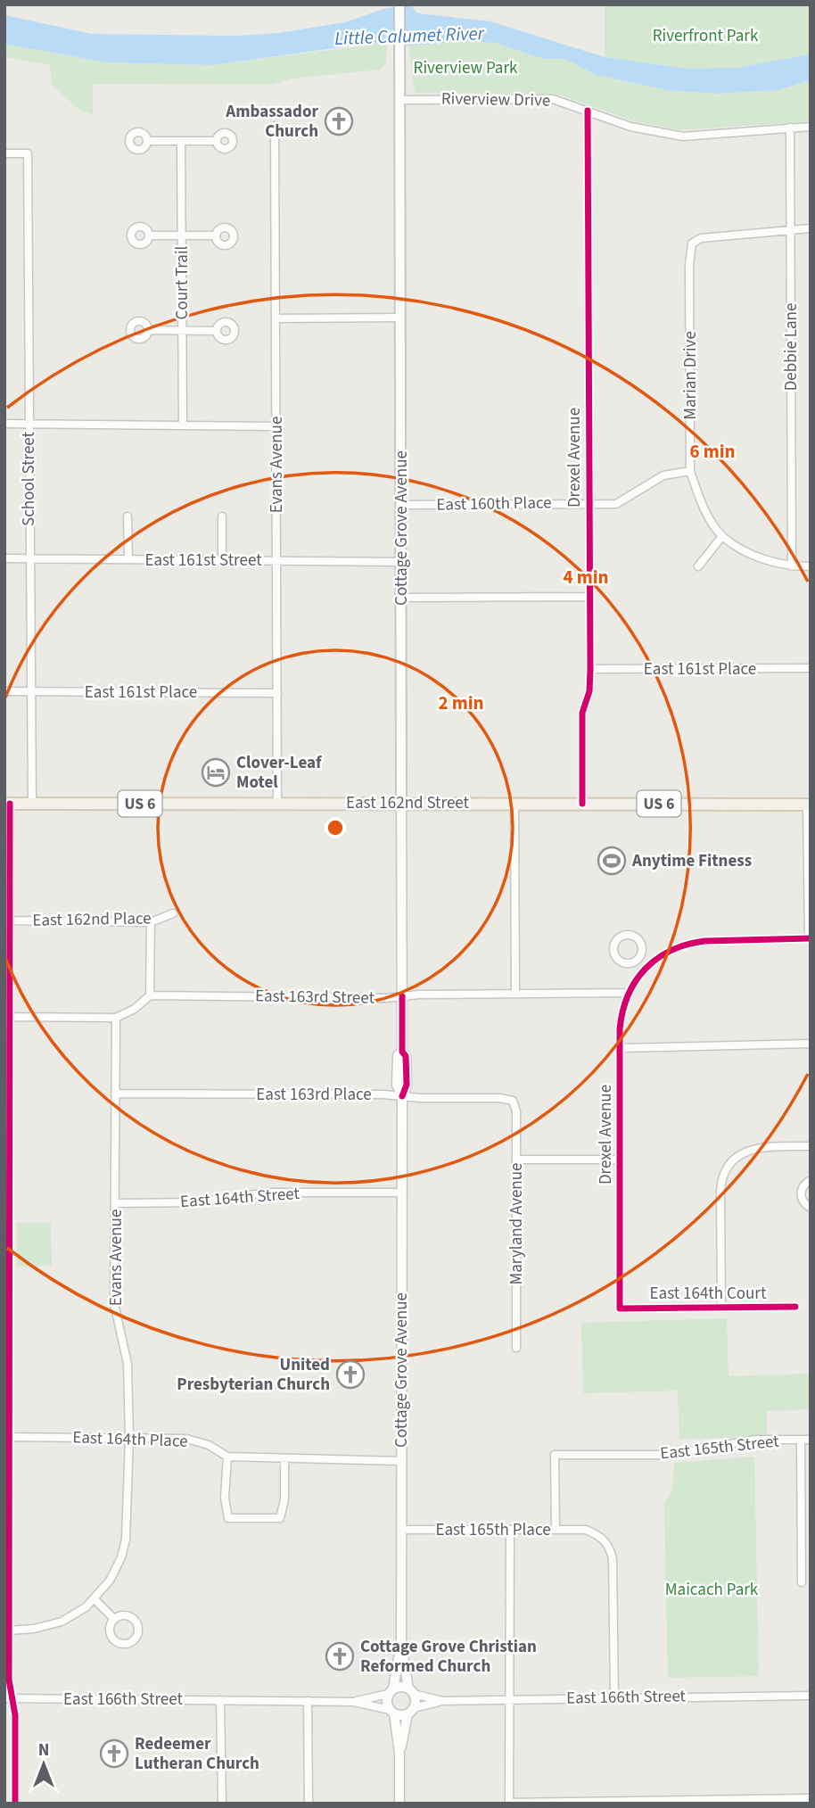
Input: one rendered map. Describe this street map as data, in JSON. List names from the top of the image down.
{
  "streets": {
    "main road": ["Cottage Grove Avenue", "East 162nd Street", "US 6"],
    "street": [
      "Riverview Drive",
      "Court Trail",
      "Debbie Lane",
      "Marian Drive",
      "Drexel Avenue",
      "Evans Avenue",
      "School Street",
      "East 160th Place",
      "East 161st Street",
      "East 161st Place",
      "East 162nd Place",
      "East 163rd Street",
      "East 163rd Place",
      "East 164th Street",
      "Maryland Avenue",
      "East 164th Court",
      "East 164th Place",
      "East 165th Street",
      "East 165th Place",
      "East 166th Street"
    ]
  },
  "crossings": [
    ["Riverview Drive", "Debbie Lane"],
    ["Riverview Drive", "Drexel Avenue"],
    ["Riverview Drive", "Cottage Grove Avenue"],
    ["Debbie Lane", "Marian Drive"],
    ["Marian Drive", "East 160th Place"],
    ["Drexel Avenue", "East 160th Place"],
    ["Drexel Avenue", "East 161st Place"],
    ["Drexel Avenue", "East 162nd Street"],
    ["Drexel Avenue", "East 163rd Street"],
    ["Drexel Avenue", "East 164th Court"],
    ["Evans Avenue", "East 161st Street"],
    ["Evans Avenue", "East 161st Place"],
    ["Evans Avenue", "East 162nd Street"],
    ["Evans Avenue", "East 163rd Place"],
    ["Evans Avenue", "East 164th Street"],
    ["Evans Avenue", "East 164th Place"],
    ["School Street", "East 161st Street"],
    ["School Street", "East 161st Place"],
    ["School Street", "East 162nd Street"],
    ["East 160th Place", "Cottage Grove Avenue"],
    ["Cottage Grove Avenue", "East 161st Street"],
    ["Cottage Grove Avenue", "East 162nd Street"],
    ["Cottage Grove Avenue", "East 163rd Street"],
    ["Cottage Grove Avenue", "East 163rd Place"],
    ["Cottage Grove Avenue", "East 164th Street"],
    ["Cottage Grove Avenue", "East 164th Place"],
    ["Cottage Grove Avenue", "East 165th Place"],
    ["Cottage Grove Avenue", "East 166th Street"],
    ["East 163rd Place", "Maryland Avenue"],
    ["East 165th Street", "East 165th Place"],
    ["East 165th Place", "East 166th Street"]
  ],
  "water": ["Little Calumet River"],
  "parks": ["Riverfront Park", "Riverview Park", "Maicach Park"],
  "places": {
    "church": [
      "Ambassador Church",
      "United Presbyterian Church",
      "Cottage Grove Christian Reformed Church",
      "Redeemer Lutheran Church"
    ],
    "hotel": ["Clover-Leaf Motel"],
    "sports": ["Anytime Fitness"]
  },
  "north": "top",
  "rings": ["6 min", "4 min", "2 min"]
}
